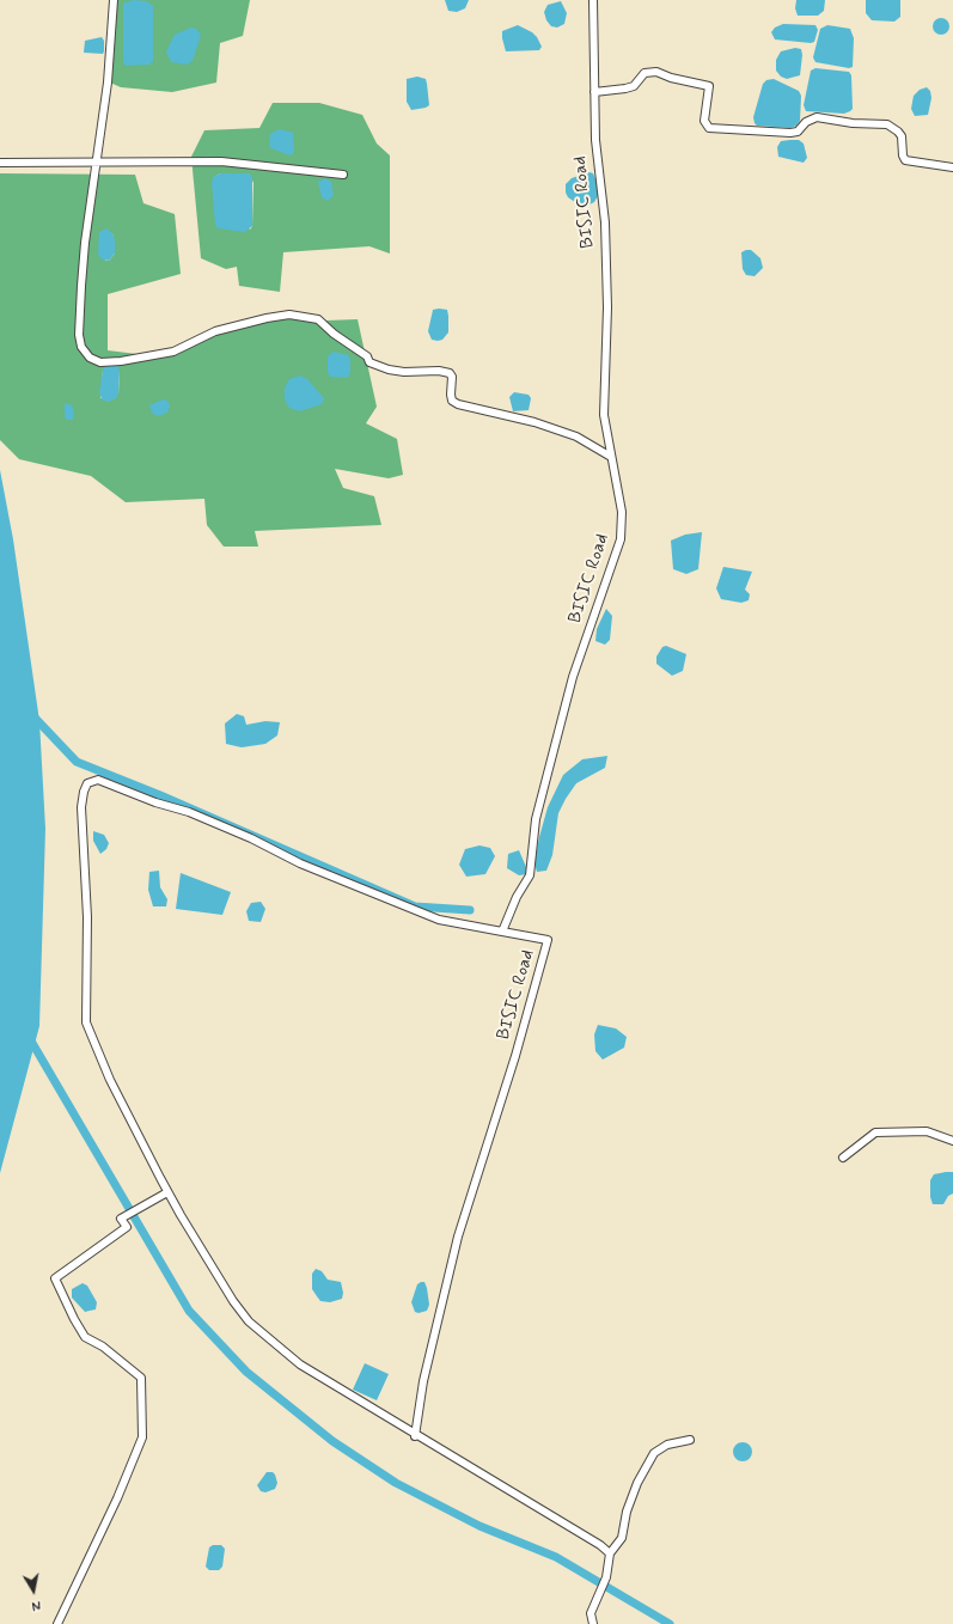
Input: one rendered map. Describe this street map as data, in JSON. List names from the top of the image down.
{
  "streets": {
    "street": ["BISIC Road"]
  },
  "north": "bottom"
}
